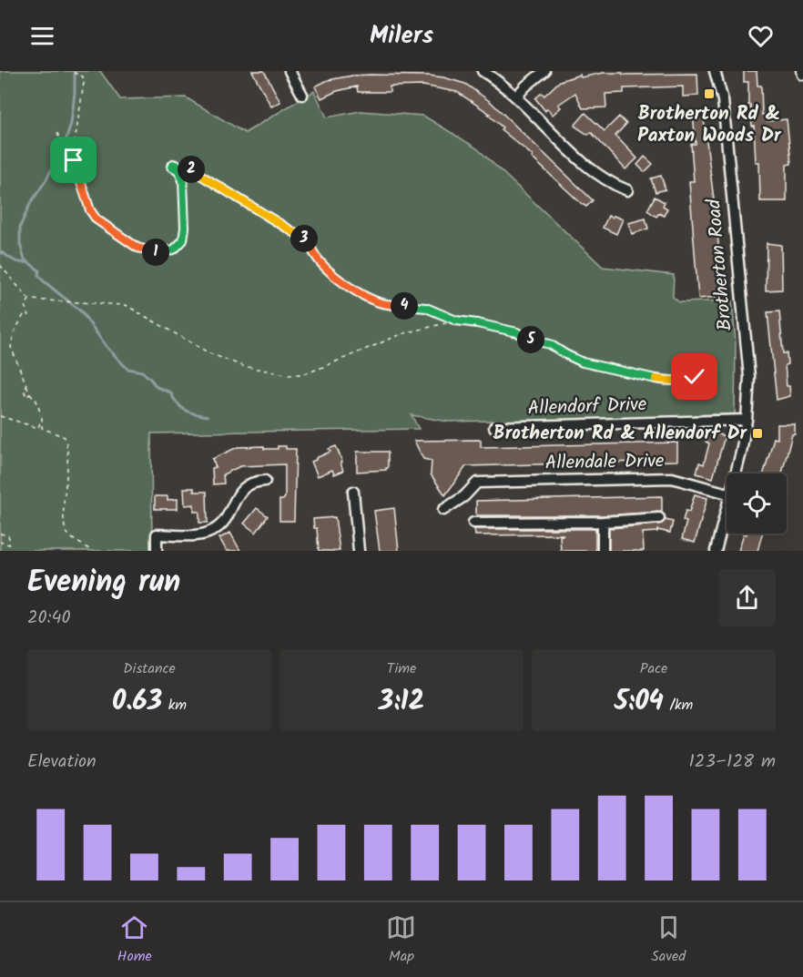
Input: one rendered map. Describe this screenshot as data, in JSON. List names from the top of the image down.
{
  "streets": {
    "street": ["Brotherton Road", "Allendorf Drive", "Allendale Drive"]
  },
  "crossings": [
    ["Brotherton Road", "Allendorf Drive"]
  ],
  "places": {
    "transit": ["Brotherton Rd & Paxton Woods Dr", "Brotherton Rd & Allendorf Dr"]
  },
  "page": {
    "header": "Milers",
    "pins": [
      "2",
      "3",
      "1",
      "4",
      "5"
    ],
    "heading": ["Evening run", "20:40"],
    "stats": [
      ["Distance", "0.63 km"],
      ["Time", "3:12"],
      ["Pace", "5:04 /km"]
    ],
    "chart": ["Elevation", "123–128 m"],
    "tabs": ["Home", "Map", "Saved"]
  }
}
